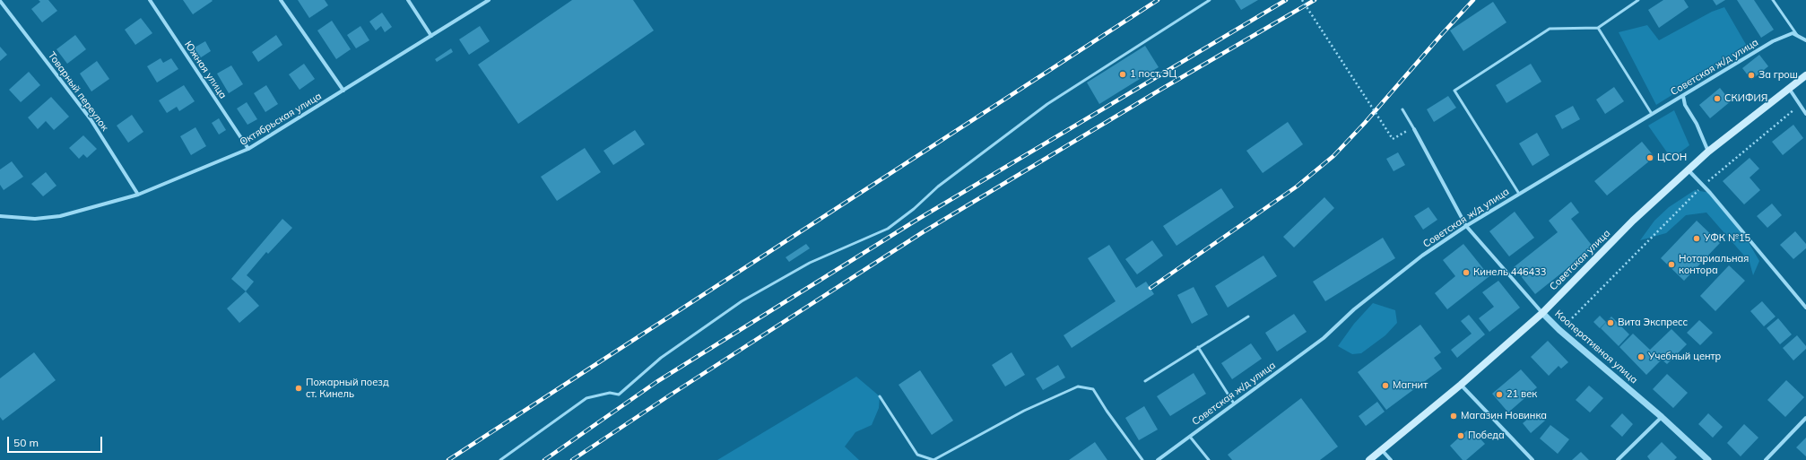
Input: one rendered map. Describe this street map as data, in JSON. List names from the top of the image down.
{
  "streets": {
    "main road": ["Советская улица"],
    "street": [
      "Советская ж/д улица",
      "Южная улица",
      "Товарный переулок",
      "Октябрьская улица",
      "Кооперативная улица"
    ]
  },
  "crossings": [
    ["Советская ж/д улица", "Кооперативная улица"],
    ["Южная улица", "Октябрьская улица"],
    ["Товарный переулок", "Октябрьская улица"],
    ["Советская улица", "Кооперативная улица"]
  ],
  "places": [
    "1 пост ЭЦ",
    "За грош",
    "СКИФИЯ",
    "ЦСОН",
    "УФК №15",
    "Нотариальная контора",
    "Кинель 446433",
    "Вита Экспресс",
    "Учебный центр",
    "Магнит",
    "Пожарный поезд ст. Кинель",
    "21 век",
    "Магазин Новинка",
    "Победа"
  ],
  "scale_bar": "50 m"
}
